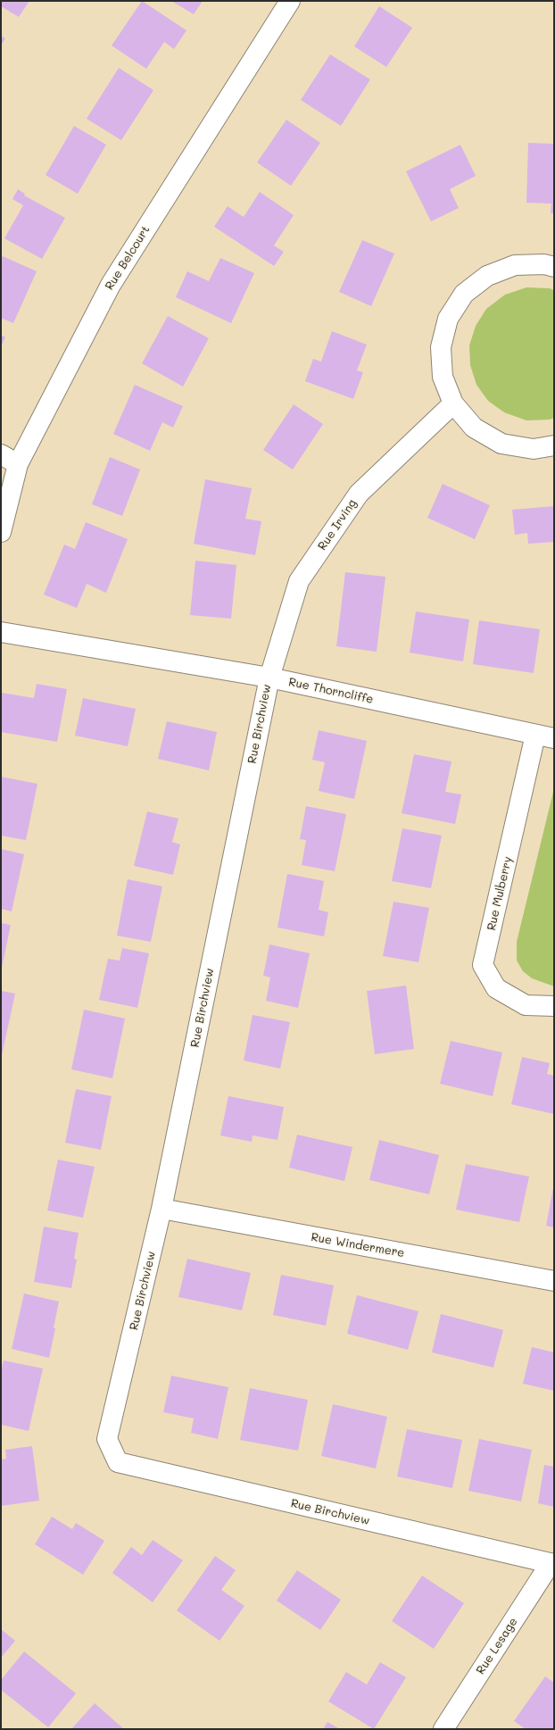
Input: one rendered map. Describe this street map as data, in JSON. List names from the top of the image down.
{
  "streets": {
    "street": [
      "Rue Belcourt",
      "Rue Irving",
      "Rue Thorncliffe",
      "Rue Birchview",
      "Rue Mulberry",
      "Rue Windermere",
      "Rue Lesage"
    ]
  },
  "crossings": [
    ["Rue Irving", "Rue Thorncliffe"],
    ["Rue Irving", "Rue Birchview"],
    ["Rue Thorncliffe", "Rue Birchview"],
    ["Rue Thorncliffe", "Rue Mulberry"],
    ["Rue Birchview", "Rue Windermere"],
    ["Rue Birchview", "Rue Lesage"]
  ]
}
